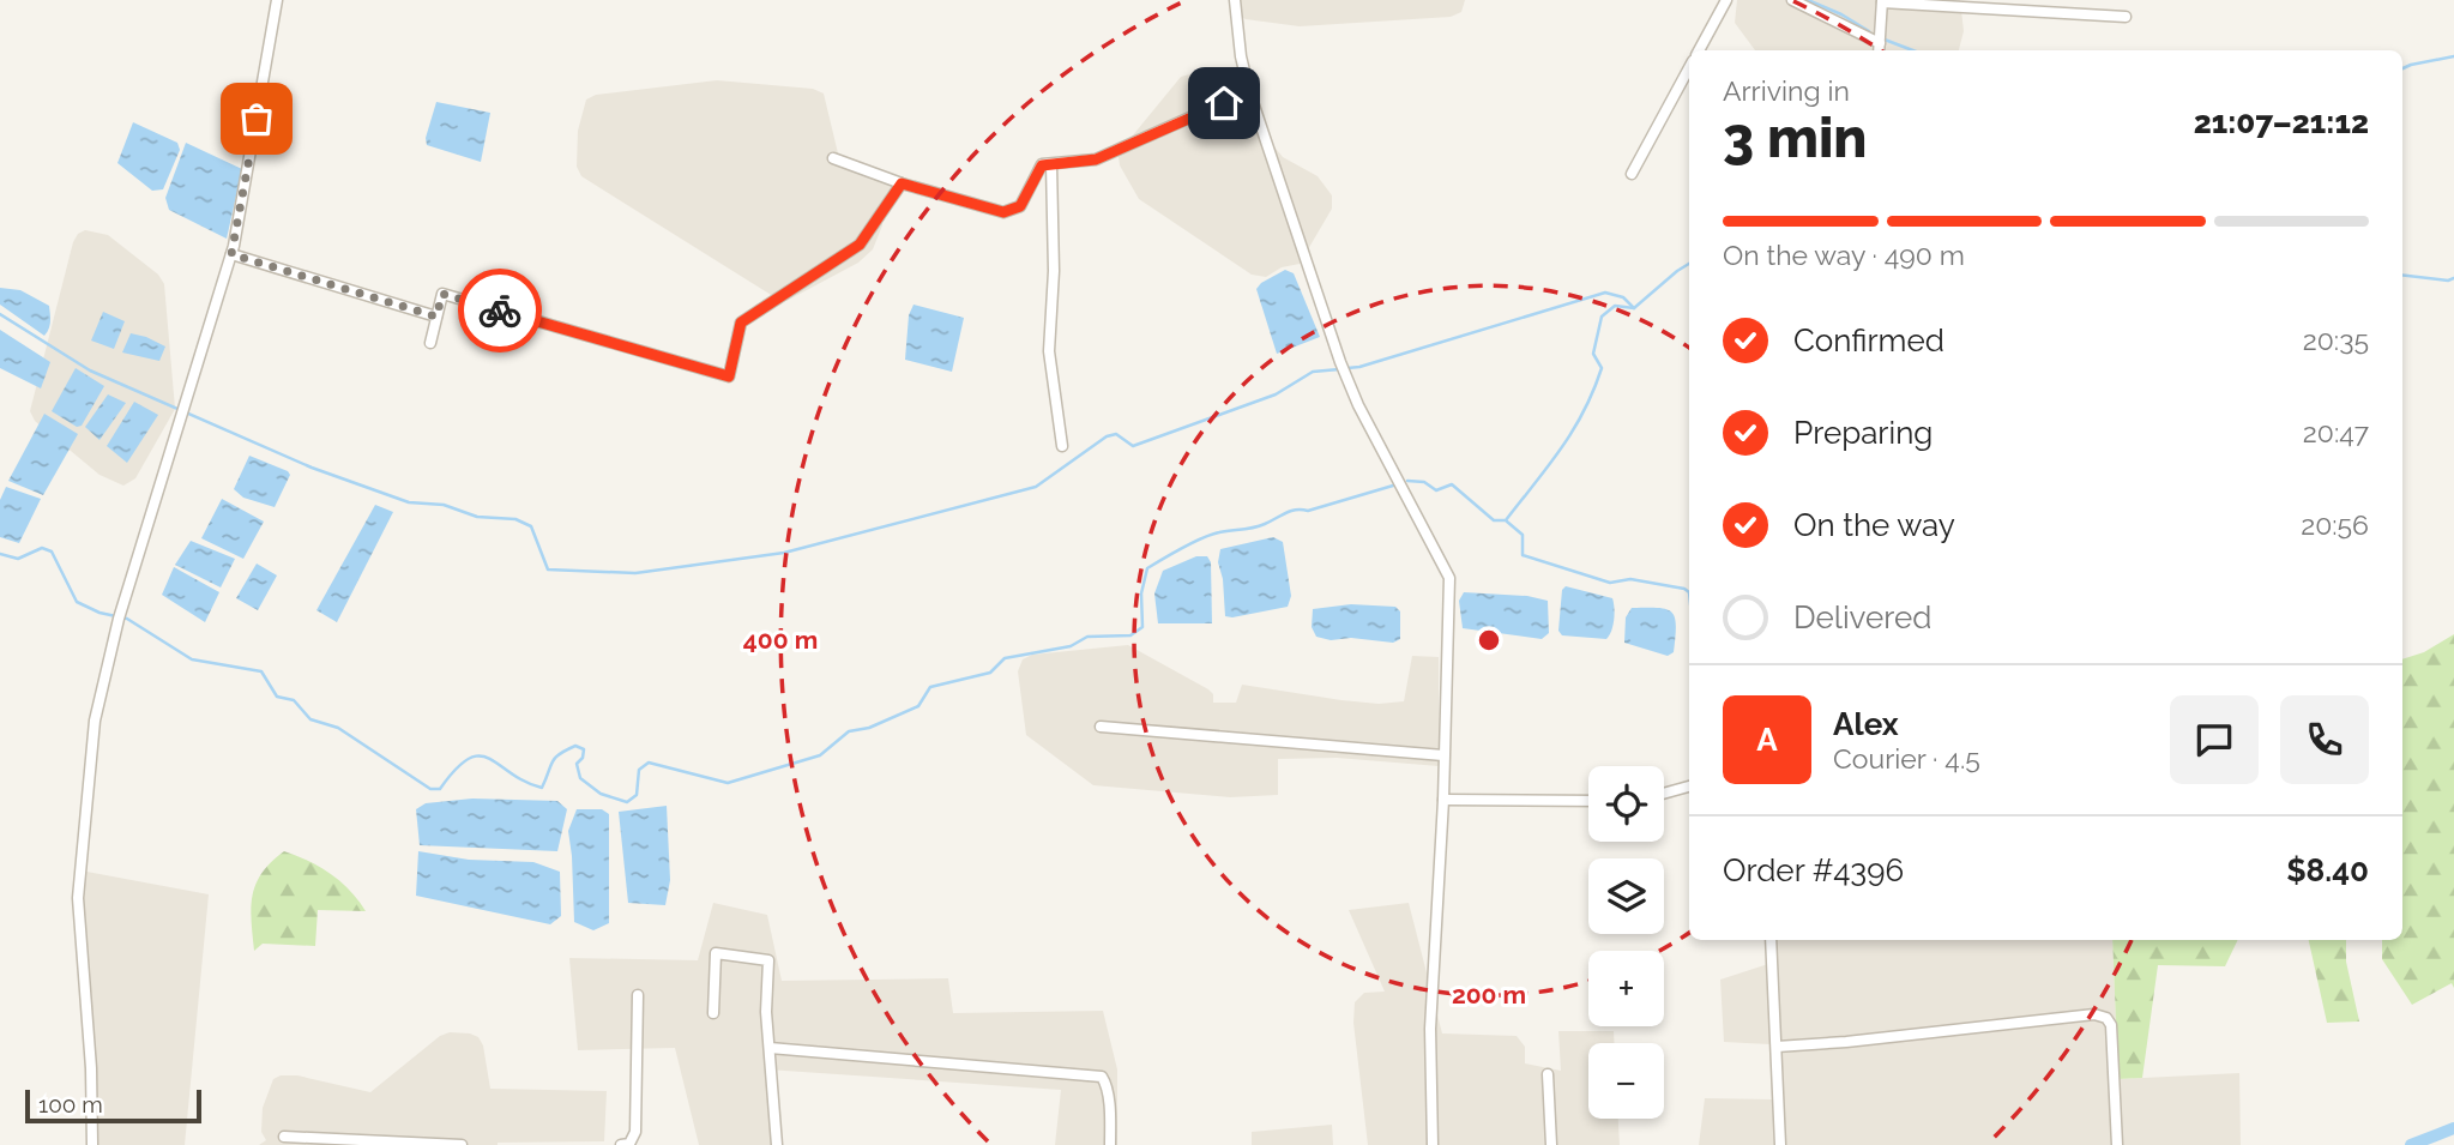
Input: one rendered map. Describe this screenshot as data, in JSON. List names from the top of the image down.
{
  "scale_bar": "100 m",
  "page": {
    "heading": ["3 min", "Arriving in", "21:07–21:12"],
    "panel": [
      "Alex",
      "Courier · 4.5",
      "Order #4396",
      "$8.40"
    ],
    "bar": "On the way · 490 m",
    "list": [
      ["Confirmed", "20:35"],
      ["Preparing", "20:47"],
      ["On the way", "20:56"],
      "Delivered"
    ],
    "round": "A",
    "map_buttons": ["+", "−"],
    "scale": "100 m"
  },
  "rings": ["400 m", "200 m"]
}
